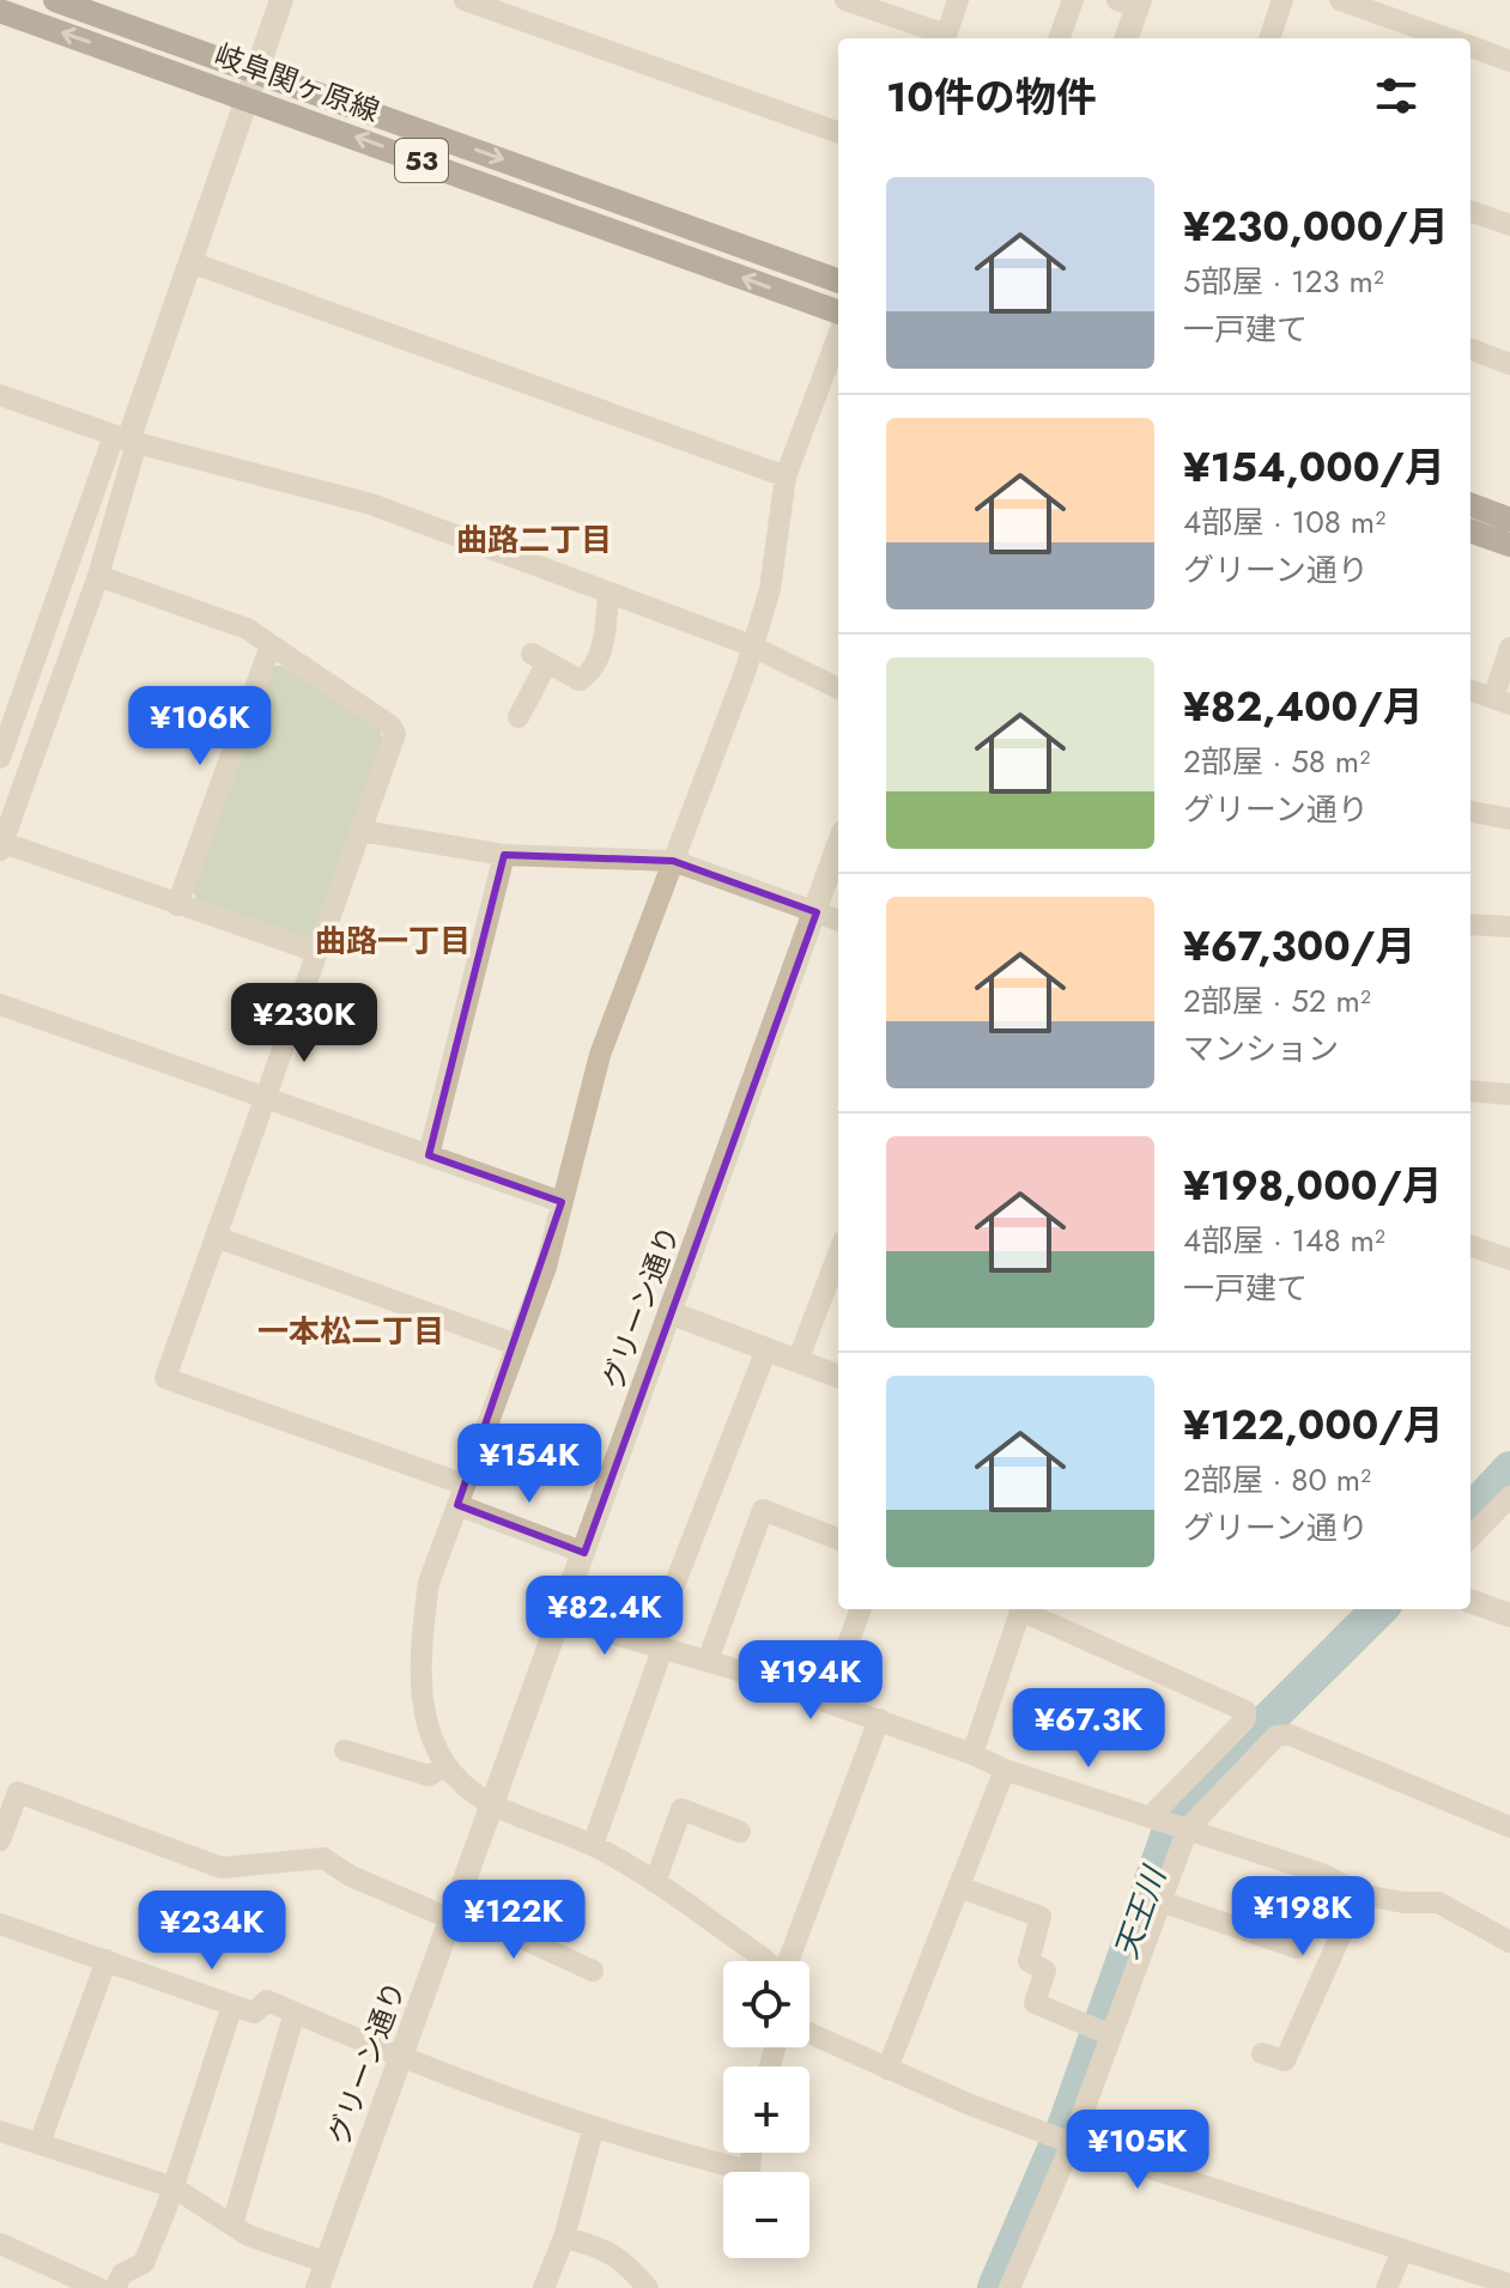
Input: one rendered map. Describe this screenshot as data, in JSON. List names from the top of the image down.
{
  "streets": {
    "main road": ["岐阜関ヶ原線", "53"],
    "street": ["グリーン通り"]
  },
  "districts": ["曲路二丁目", "曲路一丁目", "一本松二丁目"],
  "water": ["天王川"],
  "page": {
    "heading": "10件の物件",
    "list": [
      {
        "name": "¥230,000/月",
        "note": "5部屋 · 123 m² · 一戸建て"
      },
      {
        "name": "¥154,000/月",
        "note": "4部屋 · 108 m² · グリーン通り"
      },
      {
        "name": "¥82,400/月",
        "note": "2部屋 · 58 m² · グリーン通り"
      },
      {
        "name": "¥67,300/月",
        "note": "2部屋 · 52 m² · マンション"
      },
      {
        "name": "¥198,000/月",
        "note": "4部屋 · 148 m² · 一戸建て"
      },
      {
        "name": "¥122,000/月",
        "note": "2部屋 · 80 m² · グリーン通り"
      }
    ],
    "price": [
      "¥106K",
      "¥230K",
      "¥154K",
      "¥82.4K",
      "¥194K",
      "¥67.3K",
      "¥198K",
      "¥122K",
      "¥234K",
      "¥105K"
    ],
    "map_buttons": ["+", "−"]
  }
}
